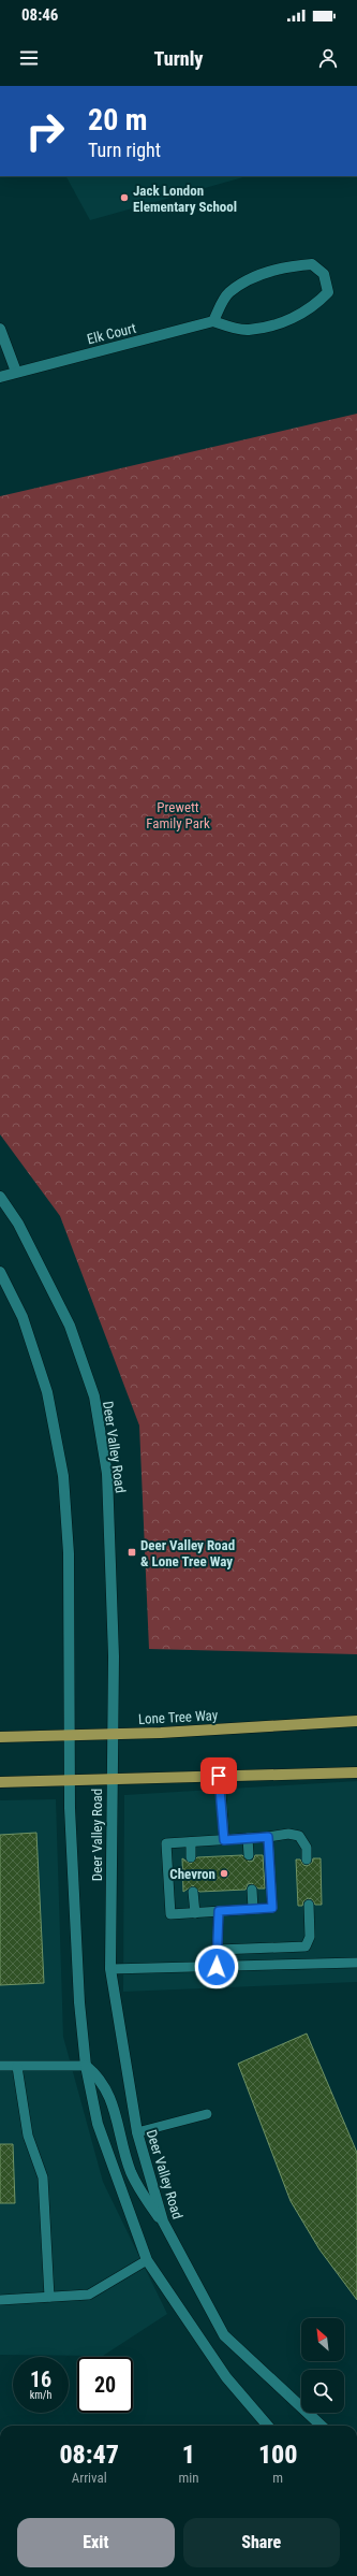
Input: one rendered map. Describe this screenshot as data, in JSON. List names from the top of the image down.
{
  "streets": {
    "main road": ["Lone Tree Way"],
    "street": ["Elk Court", "Deer Valley Road"]
  },
  "crossings": [
    ["Deer Valley Road", "Lone Tree Way"]
  ],
  "parks": ["Prewett Family Park"],
  "places": {
    "other": ["Jack London Elementary School", "Chevron"],
    "transit": ["Deer Valley Road & Lone Tree Way"]
  },
  "north": "top left",
  "page": {
    "status": "08:46",
    "header": "Turnly",
    "turn": ["20 m", "Turn right"],
    "speed": "16 km/h",
    "limit": "20",
    "eta": [
      "08:47",
      "Arrival",
      "1",
      "min",
      "100",
      "m"
    ],
    "buttons": ["Exit", "Share"]
  }
}
